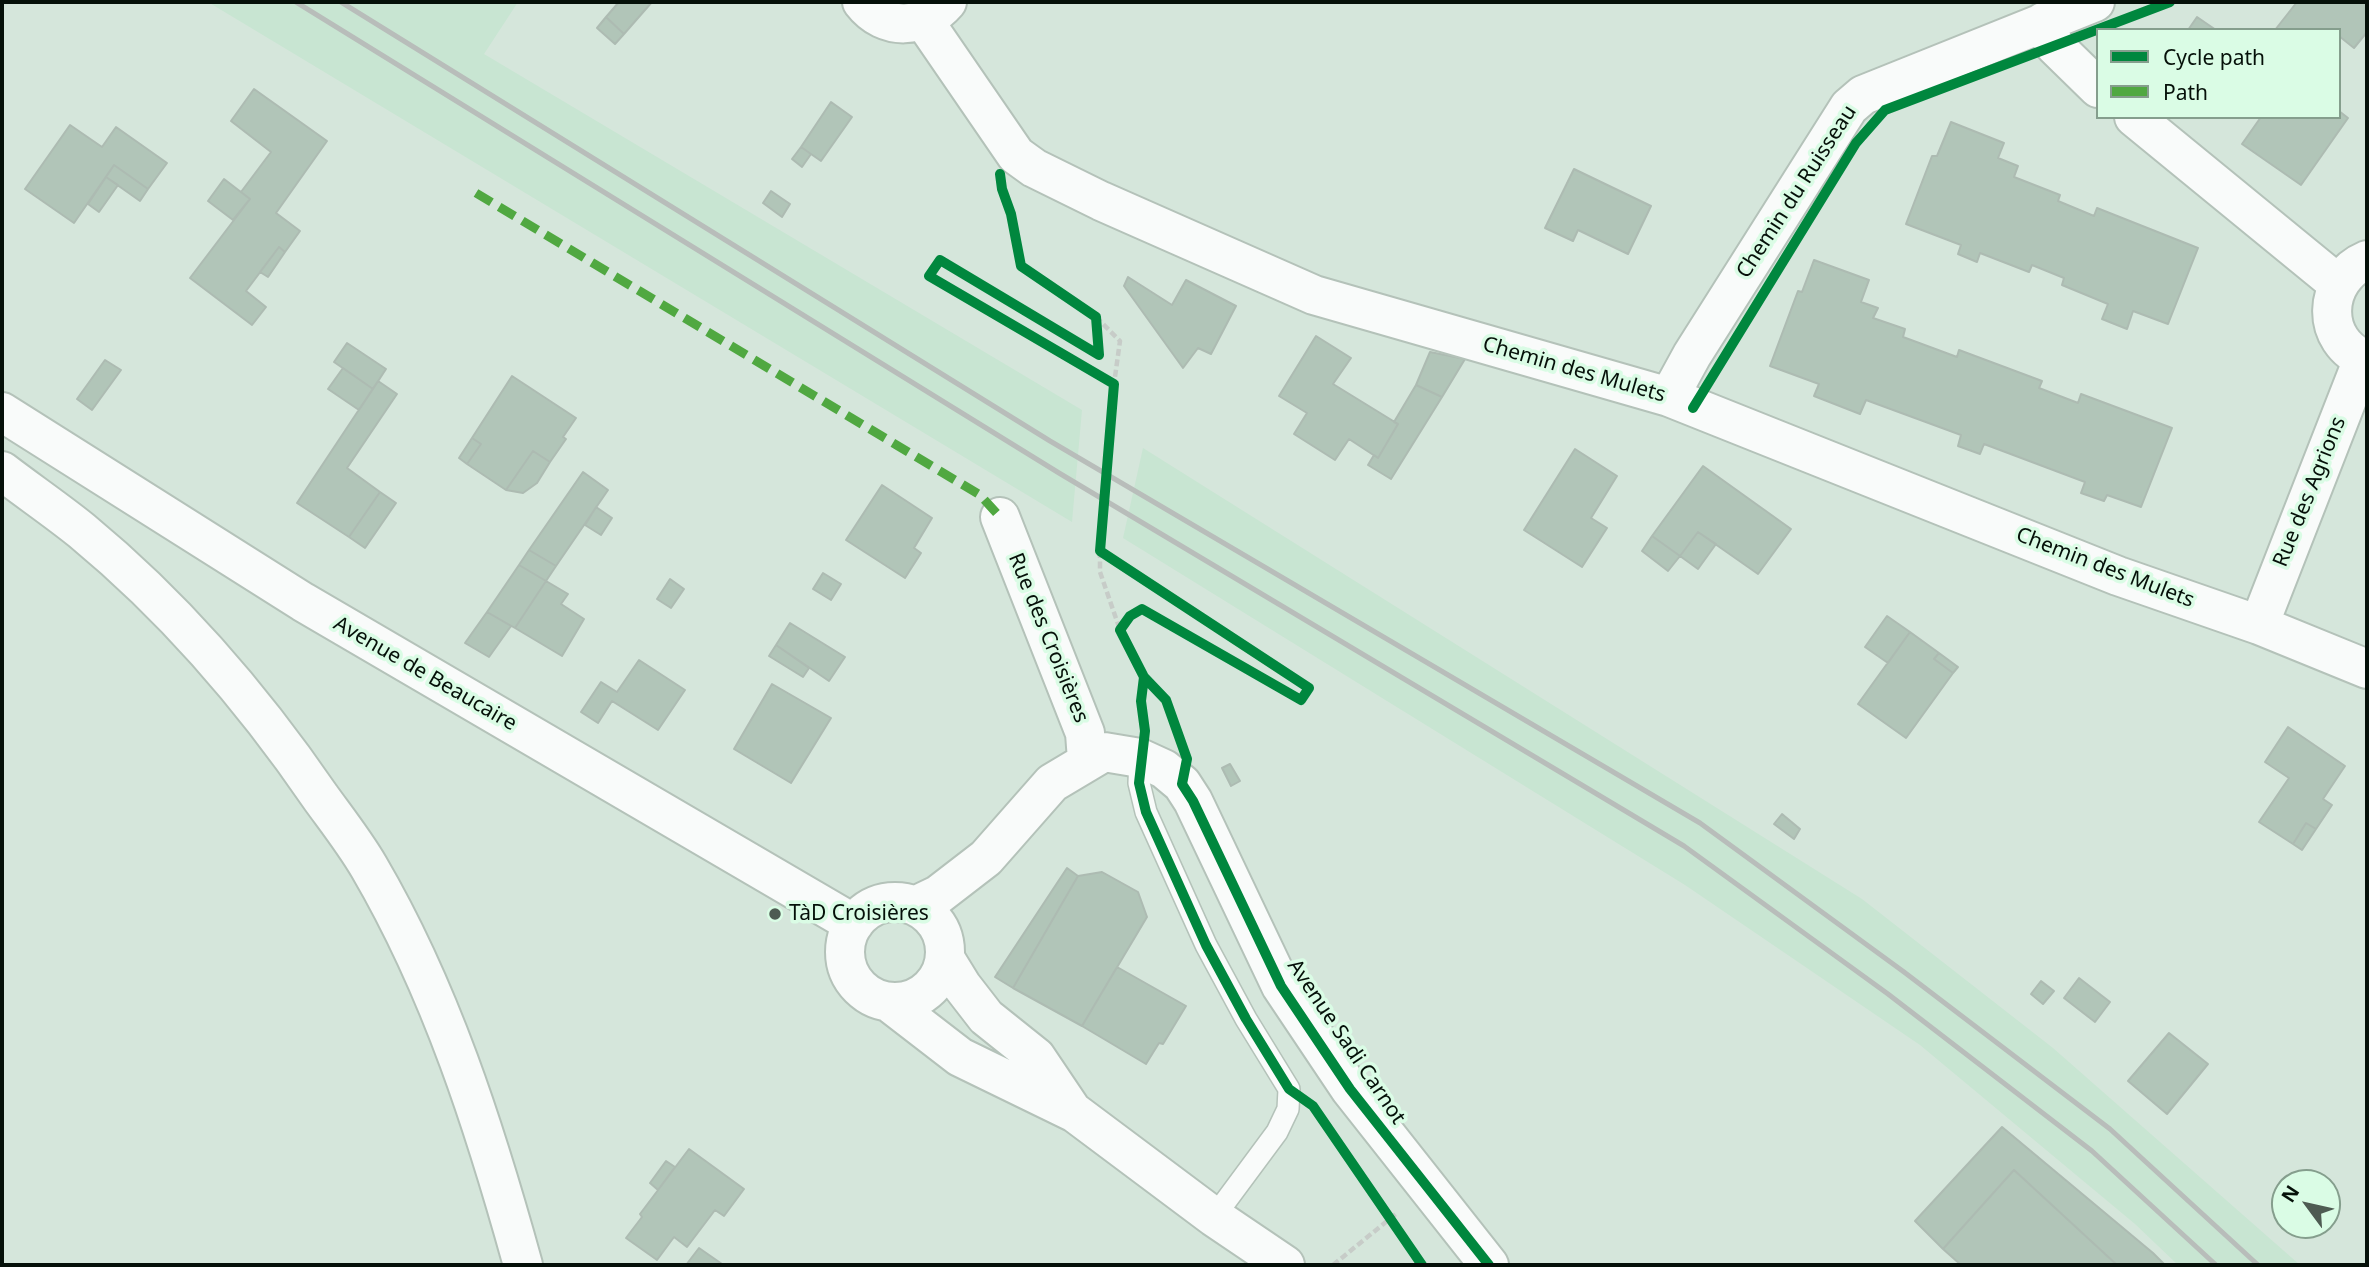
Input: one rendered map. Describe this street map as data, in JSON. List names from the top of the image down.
{
  "streets": {
    "street": [
      "Chemin du Ruisseau",
      "Chemin des Mulets",
      "Rue des Agrions",
      "Rue des Croisières",
      "Avenue de Beaucaire",
      "Avenue Sadi Carnot"
    ]
  },
  "crossings": [
    ["Chemin du Ruisseau", "Chemin des Mulets"],
    ["Chemin des Mulets", "Rue des Agrions"],
    ["Rue des Croisières", "Avenue Sadi Carnot"]
  ],
  "places": ["TàD Croisières"],
  "legend": ["Cycle path", "Path"],
  "north": "top left"
}
